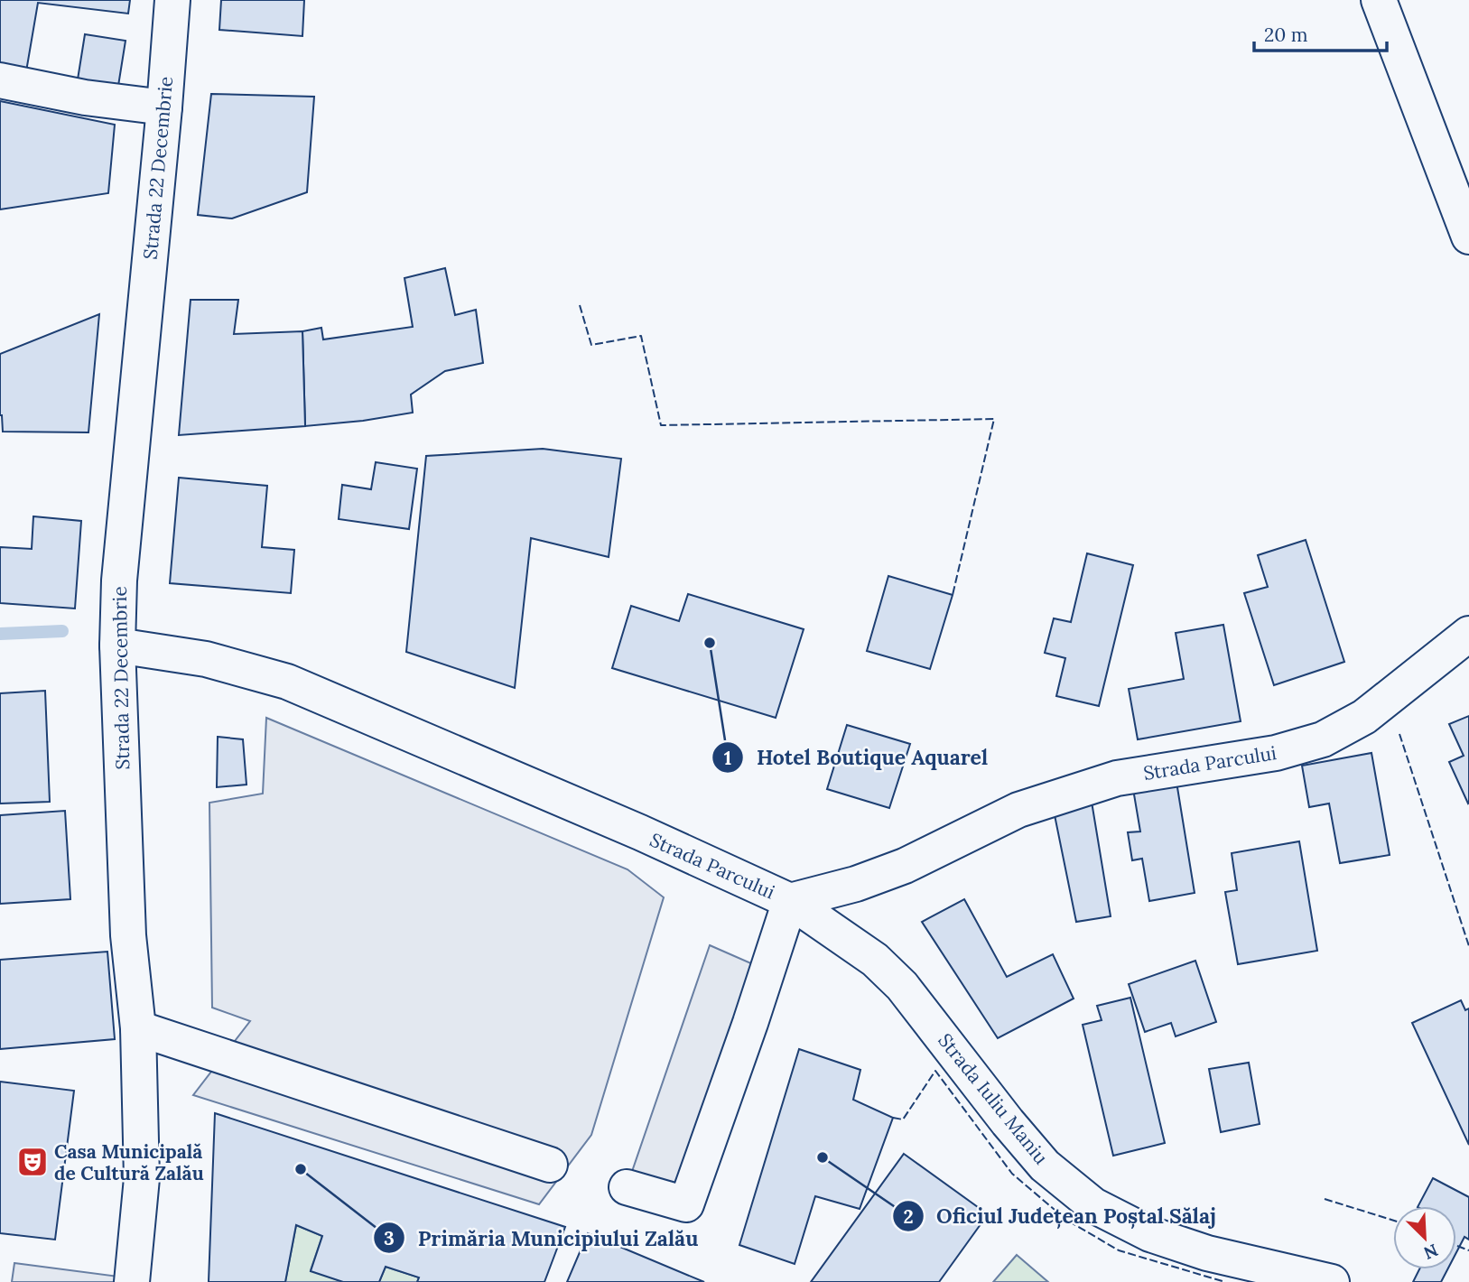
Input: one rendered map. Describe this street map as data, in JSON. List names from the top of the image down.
{
  "streets": {
    "street": ["Strada 22 Decembrie", "Strada Parcului", "Strada Iuliu Maniu"]
  },
  "crossings": [
    ["Strada 22 Decembrie", "Strada Parcului"],
    ["Strada Parcului", "Strada Iuliu Maniu"]
  ],
  "places": {
    "other": ["Hotel Boutique Aquarel", "Oficiul Județean Poștal Sălaj", "Primăria Municipiului Zalău"],
    "theatre": ["Casa Municipală de Cultură Zalău"]
  },
  "scale_bar": "20 m",
  "north": "bottom right"
}
